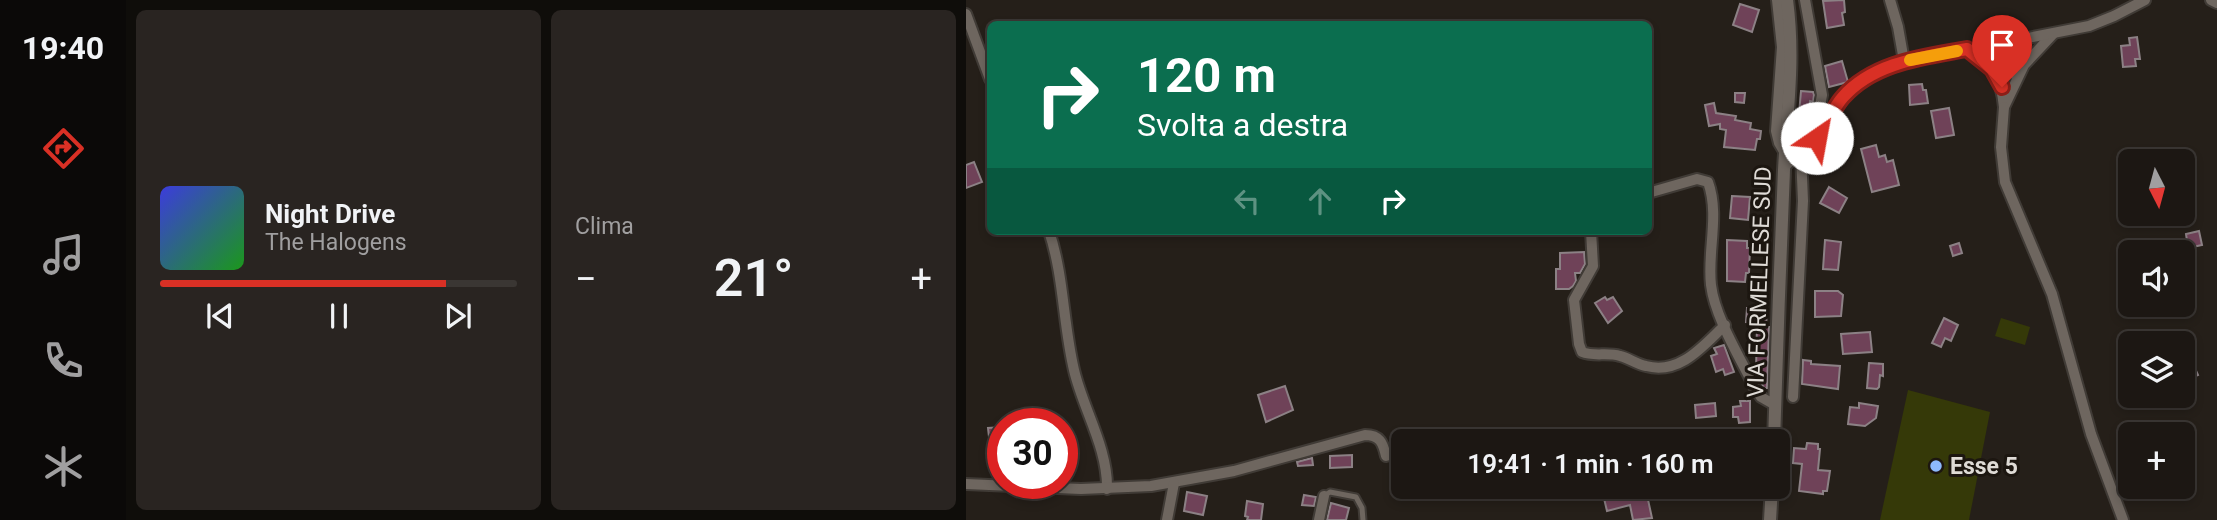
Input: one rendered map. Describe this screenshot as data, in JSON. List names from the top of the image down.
{
  "streets": {
    "street": ["VIA FORMELLESE SUD"]
  },
  "places": ["Esse 5"],
  "north": "bottom",
  "page": {
    "tabs": "19:40",
    "tile": "Clima",
    "turn": ["120 m", "Svolta a destra"],
    "map_buttons": "+",
    "song": ["Night Drive", "The Halogens"],
    "heat": ["−", "21°", "+"],
    "limit": "30",
    "trip": "19:41 · 1 min · 160 m"
  }
}
